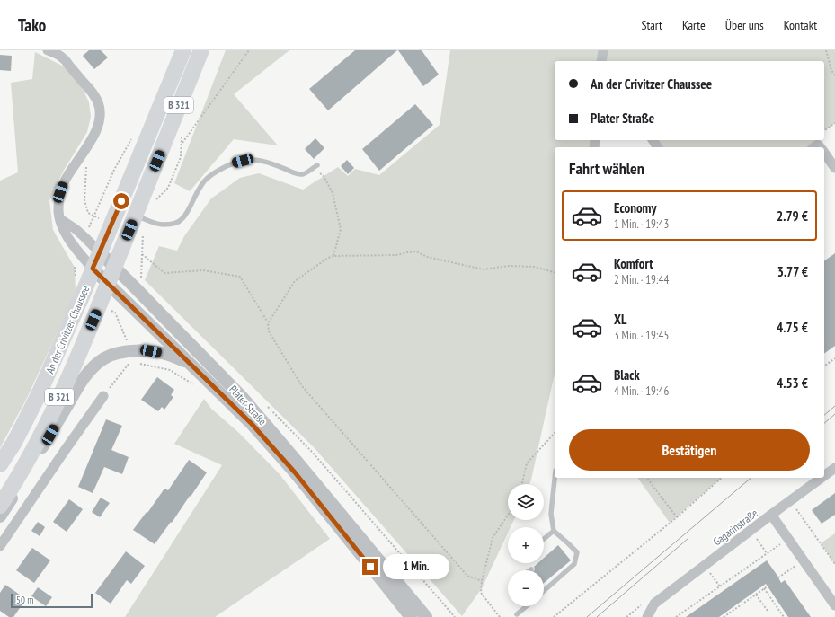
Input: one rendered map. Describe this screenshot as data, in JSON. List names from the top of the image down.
{
  "streets": {
    "main road": ["B 321", "An der Crivitzer Chaussee"],
    "street": ["Plater Straße", "Gagarinstraße"]
  },
  "crossings": [
    ["B 321", "Plater Straße"],
    ["An der Crivitzer Chaussee", "Plater Straße"]
  ],
  "scale_bar": "50 m",
  "page": {
    "header": "Tako",
    "nav": [
      "Start",
      "Karte",
      "Über uns",
      "Kontakt"
    ],
    "banner": ["An der Crivitzer Chaussee", "Plater Straße"],
    "heading": "Fahrt wählen",
    "list": [
      {
        "name": "Economy",
        "note": "1 Min. · 19:43",
        "value": "2.79 €"
      },
      {
        "name": "Komfort",
        "note": "2 Min. · 19:44",
        "value": "3.77 €"
      },
      {
        "name": "XL",
        "note": "3 Min. · 19:45",
        "value": "4.75 €"
      },
      {
        "name": "Black",
        "note": "4 Min. · 19:46",
        "value": "4.53 €"
      }
    ],
    "buttons": "Bestätigen",
    "map_buttons": ["+", "−"],
    "bubble": "1 Min.",
    "scale": "50 m"
  }
}
